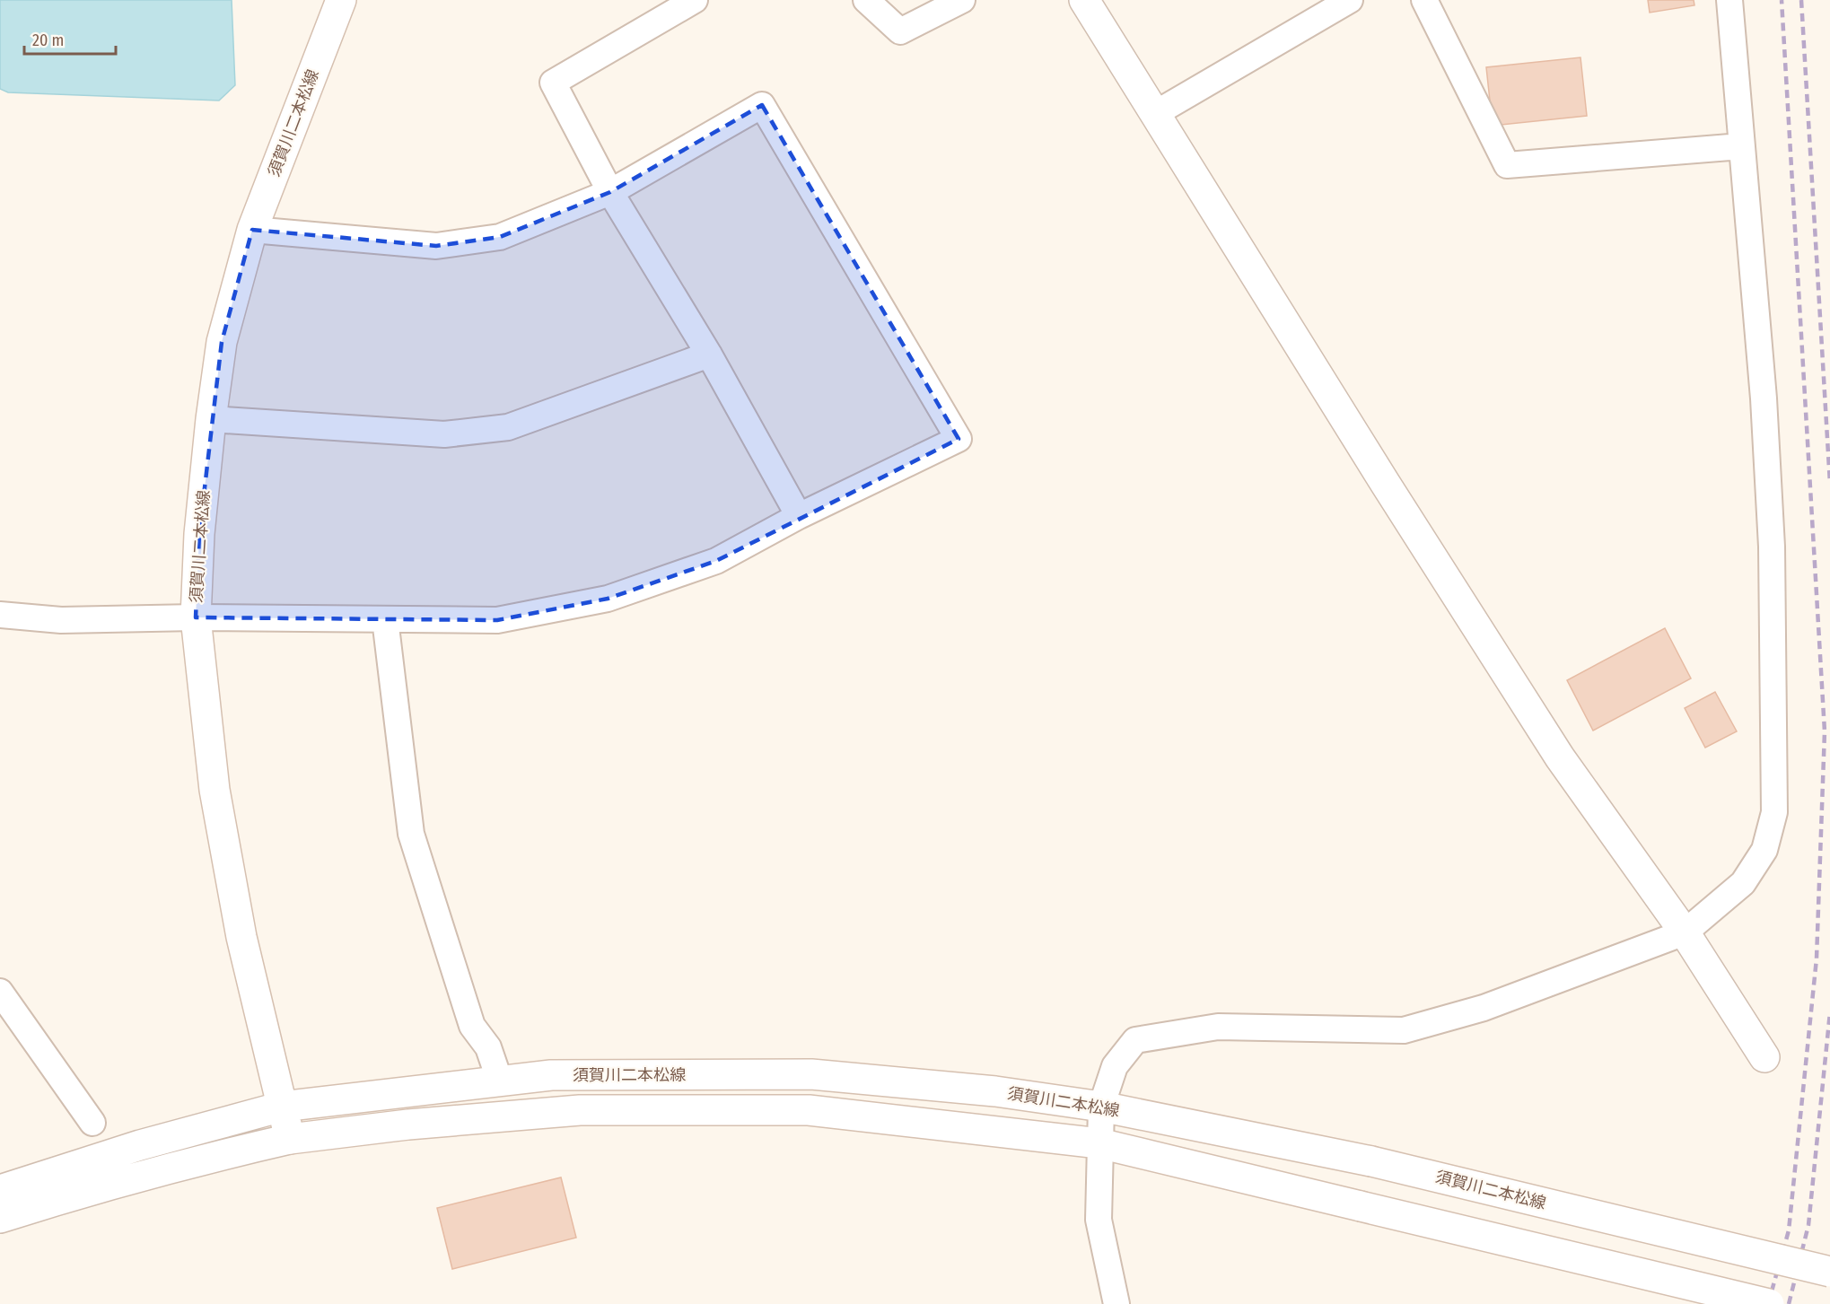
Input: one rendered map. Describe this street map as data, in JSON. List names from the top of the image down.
{
  "streets": {
    "main road": ["須賀川二本松線"]
  },
  "scale_bar": "20 m"
}
